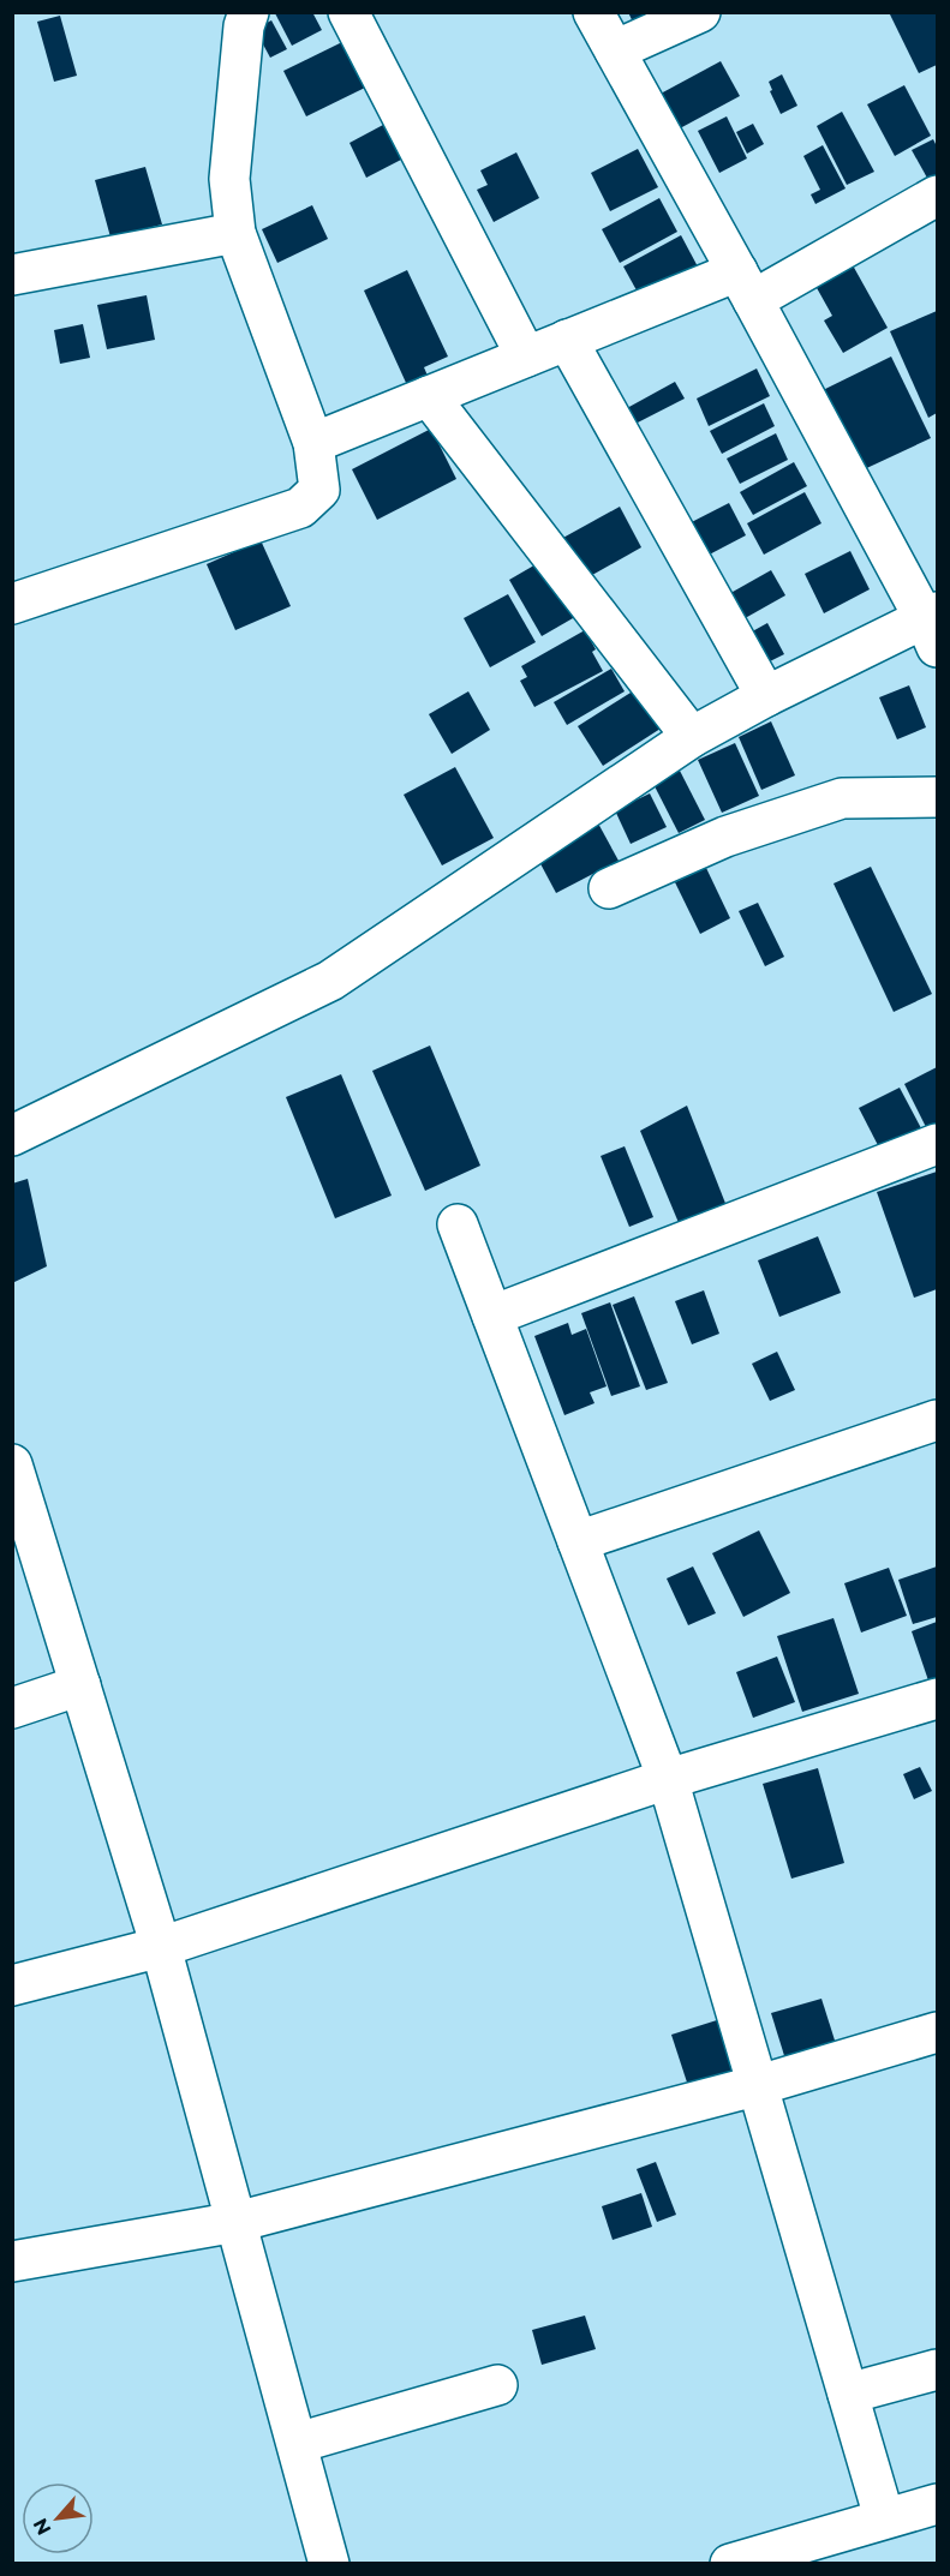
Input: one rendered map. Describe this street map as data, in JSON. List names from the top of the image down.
{
  "north": "bottom left"
}
